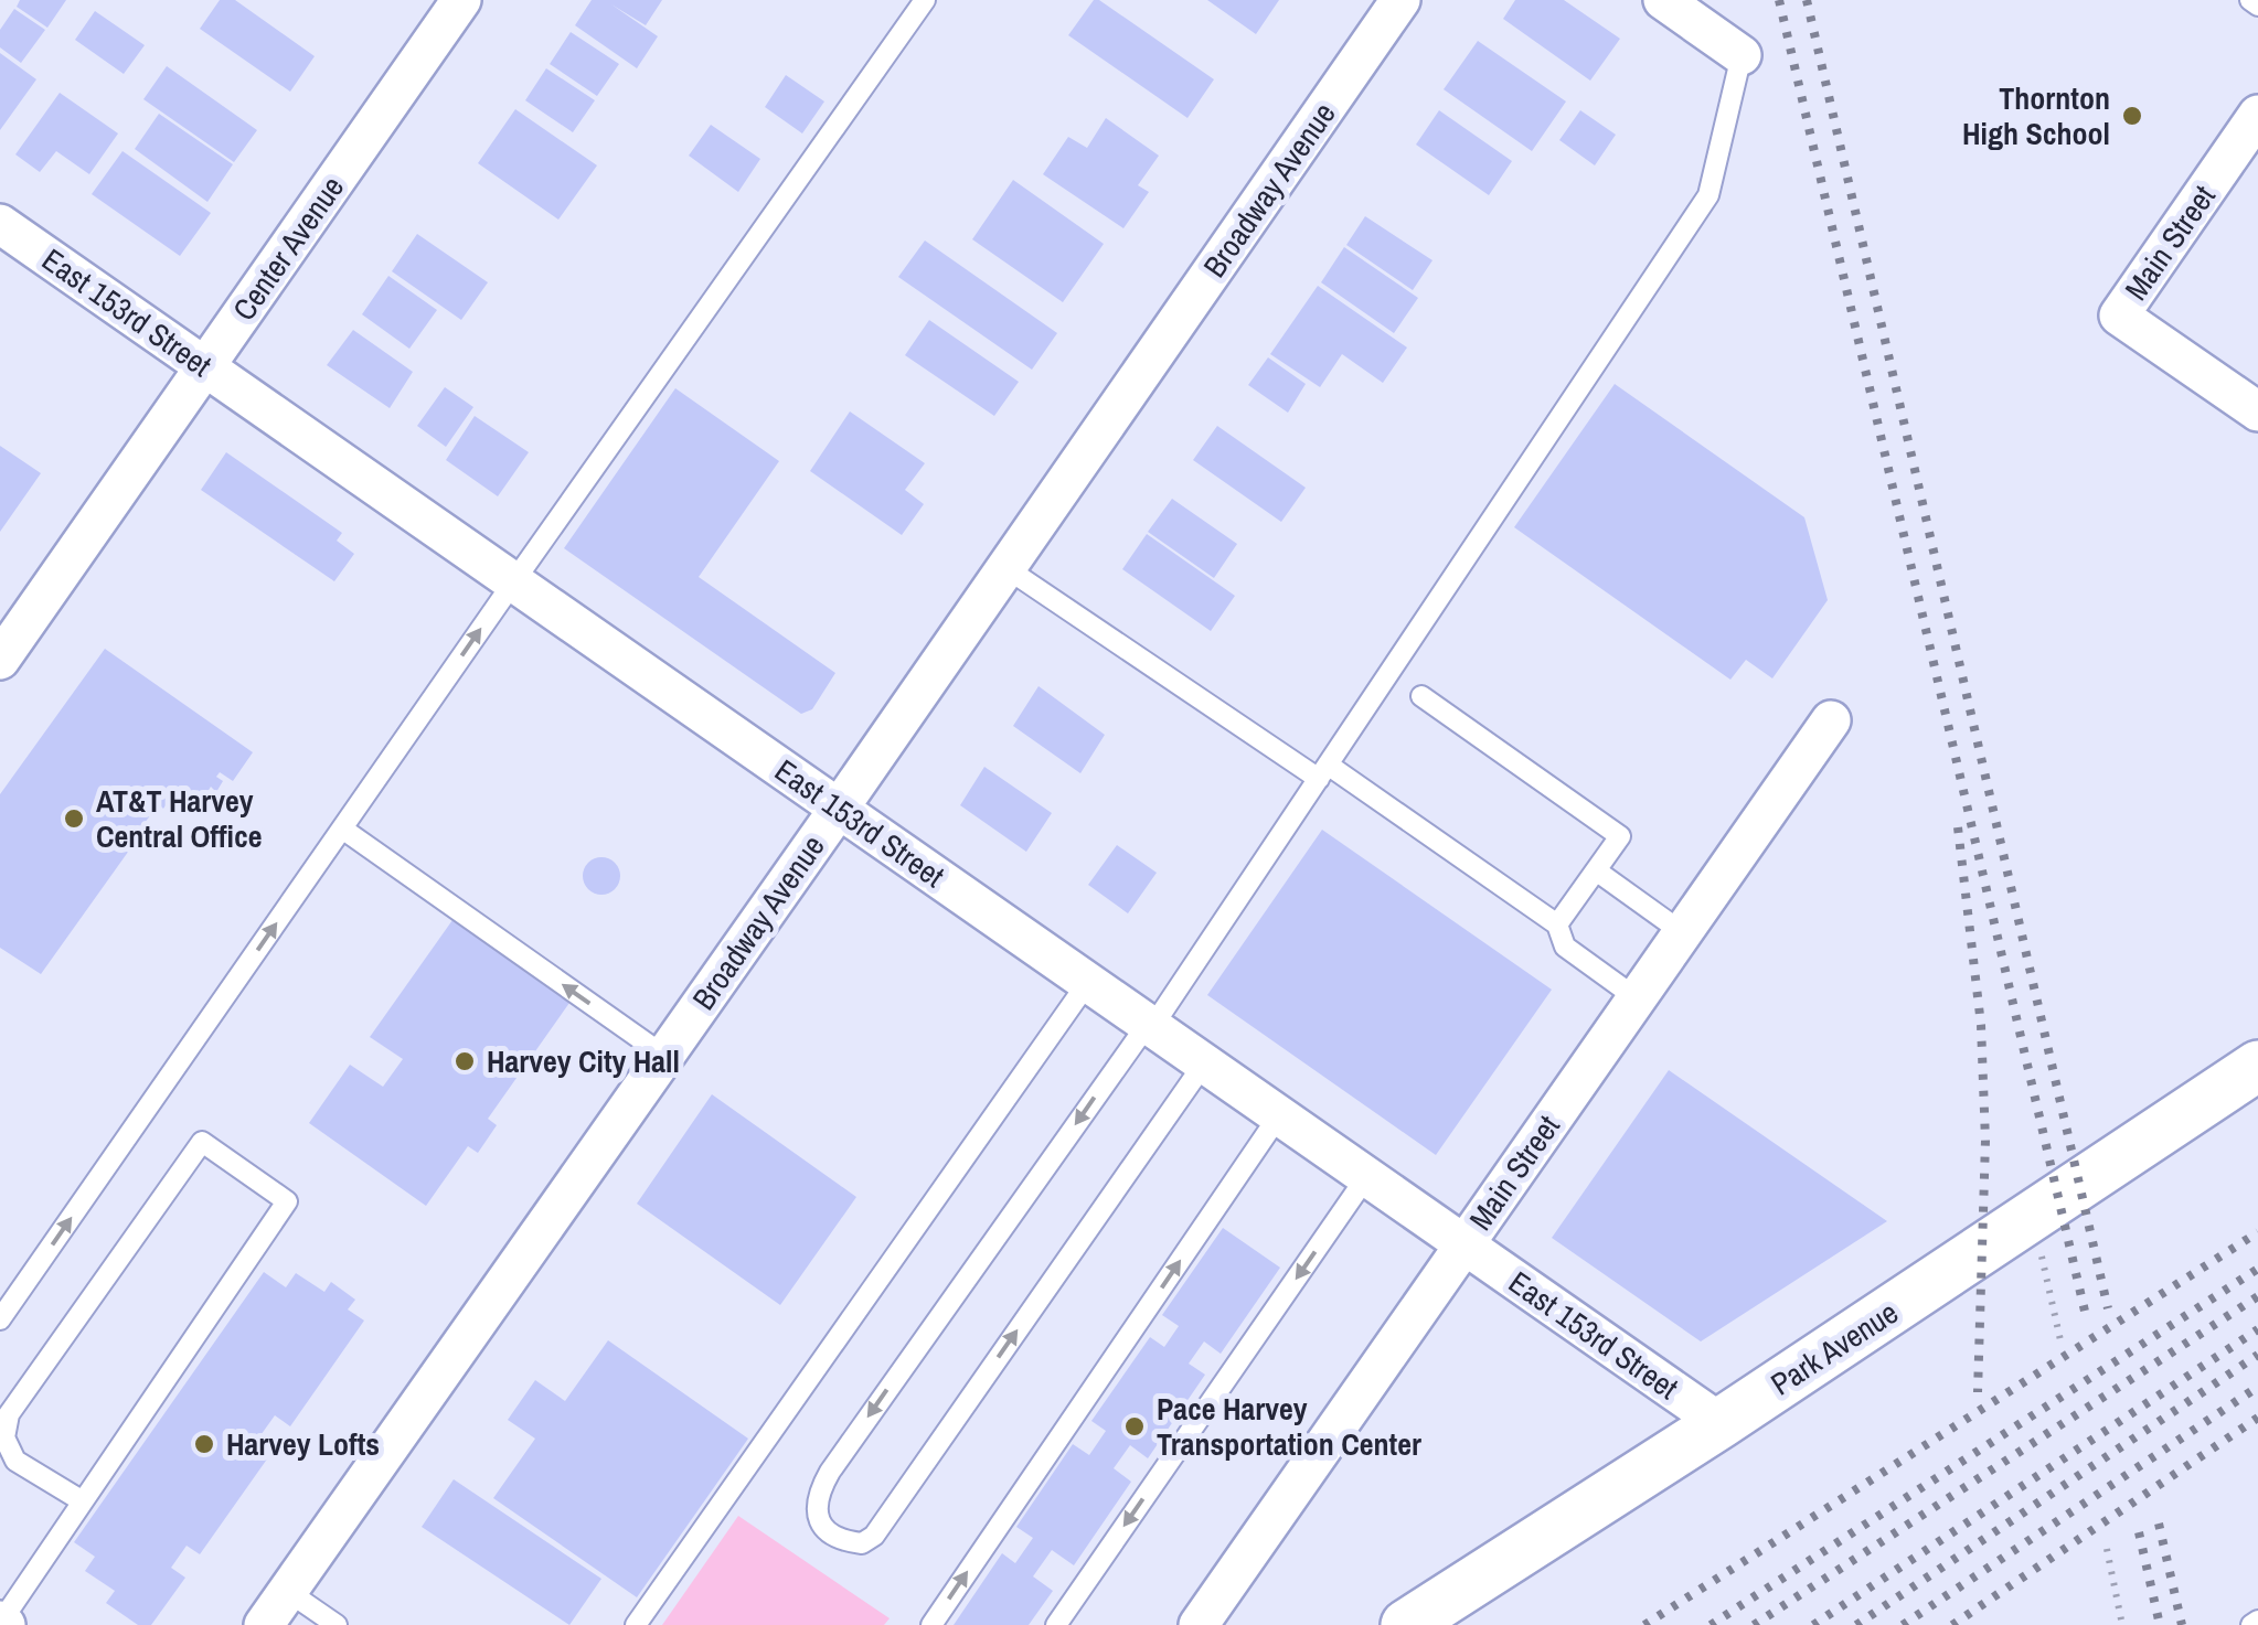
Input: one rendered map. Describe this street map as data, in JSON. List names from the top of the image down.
{
  "streets": {
    "street": [
      "Broadway Avenue",
      "Main Street",
      "Center Avenue",
      "East 153rd Street",
      "Park Avenue"
    ]
  },
  "crossings": [
    ["Broadway Avenue", "East 153rd Street"],
    ["Main Street", "East 153rd Street"],
    ["Center Avenue", "East 153rd Street"],
    ["East 153rd Street", "Park Avenue"]
  ],
  "places": [
    "Thornton High School",
    "AT&T Harvey Central Office",
    "Harvey City Hall",
    "Pace Harvey Transportation Center",
    "Harvey Lofts"
  ]
}
